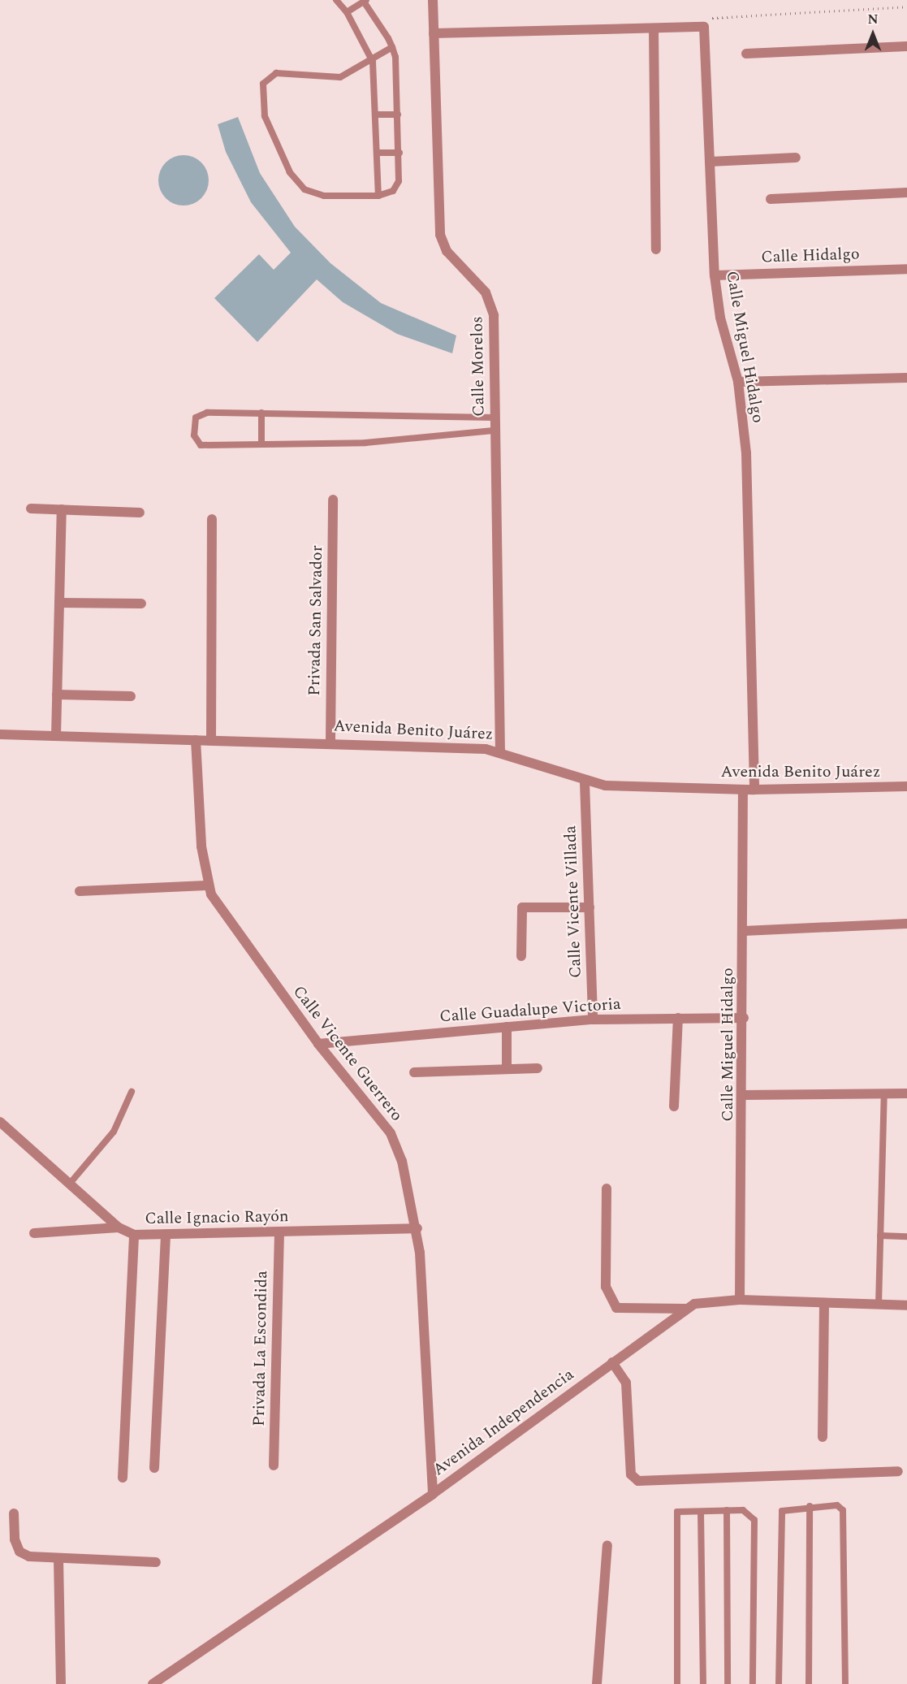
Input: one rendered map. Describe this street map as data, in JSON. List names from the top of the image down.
{
  "streets": {
    "street": [
      "Calle Hidalgo",
      "Calle Miguel Hidalgo",
      "Calle Morelos",
      "Privada San Salvador",
      "Avenida Benito Juárez",
      "Calle Vicente Villada",
      "Calle Guadalupe Victoria",
      "Calle Vicente Guerrero",
      "Calle Ignacio Rayón",
      "Privada La Escondida",
      "Avenida Independencia"
    ]
  },
  "crossings": [
    ["Calle Hidalgo", "Calle Miguel Hidalgo"],
    ["Calle Miguel Hidalgo", "Avenida Benito Juárez"],
    ["Calle Miguel Hidalgo", "Calle Guadalupe Victoria"],
    ["Calle Miguel Hidalgo", "Avenida Independencia"],
    ["Calle Morelos", "Avenida Benito Juárez"],
    ["Privada San Salvador", "Avenida Benito Juárez"],
    ["Avenida Benito Juárez", "Calle Vicente Villada"],
    ["Avenida Benito Juárez", "Calle Vicente Guerrero"],
    ["Calle Vicente Villada", "Calle Guadalupe Victoria"],
    ["Calle Guadalupe Victoria", "Calle Vicente Guerrero"],
    ["Calle Vicente Guerrero", "Calle Ignacio Rayón"],
    ["Calle Vicente Guerrero", "Avenida Independencia"],
    ["Calle Ignacio Rayón", "Privada La Escondida"]
  ],
  "north": "top"
}
